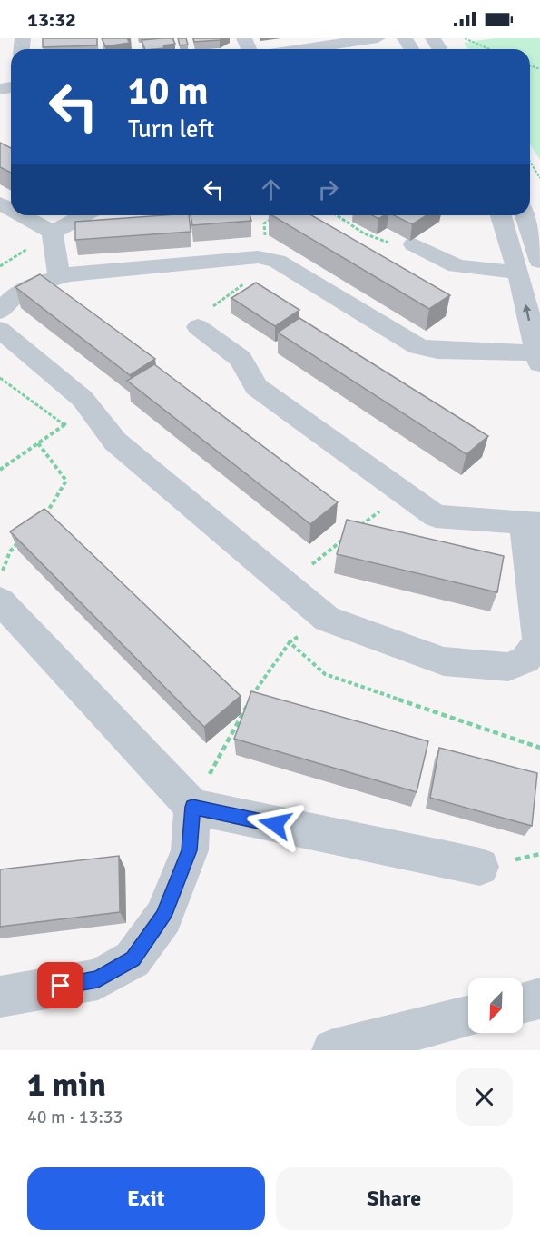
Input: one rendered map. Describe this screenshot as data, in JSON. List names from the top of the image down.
{
  "north": "bottom left",
  "page": {
    "status": "13:32",
    "turn": ["10 m", "Turn left"],
    "heading": ["1 min", "40 m · 13:33"],
    "buttons": ["Exit", "Share"]
  }
}
